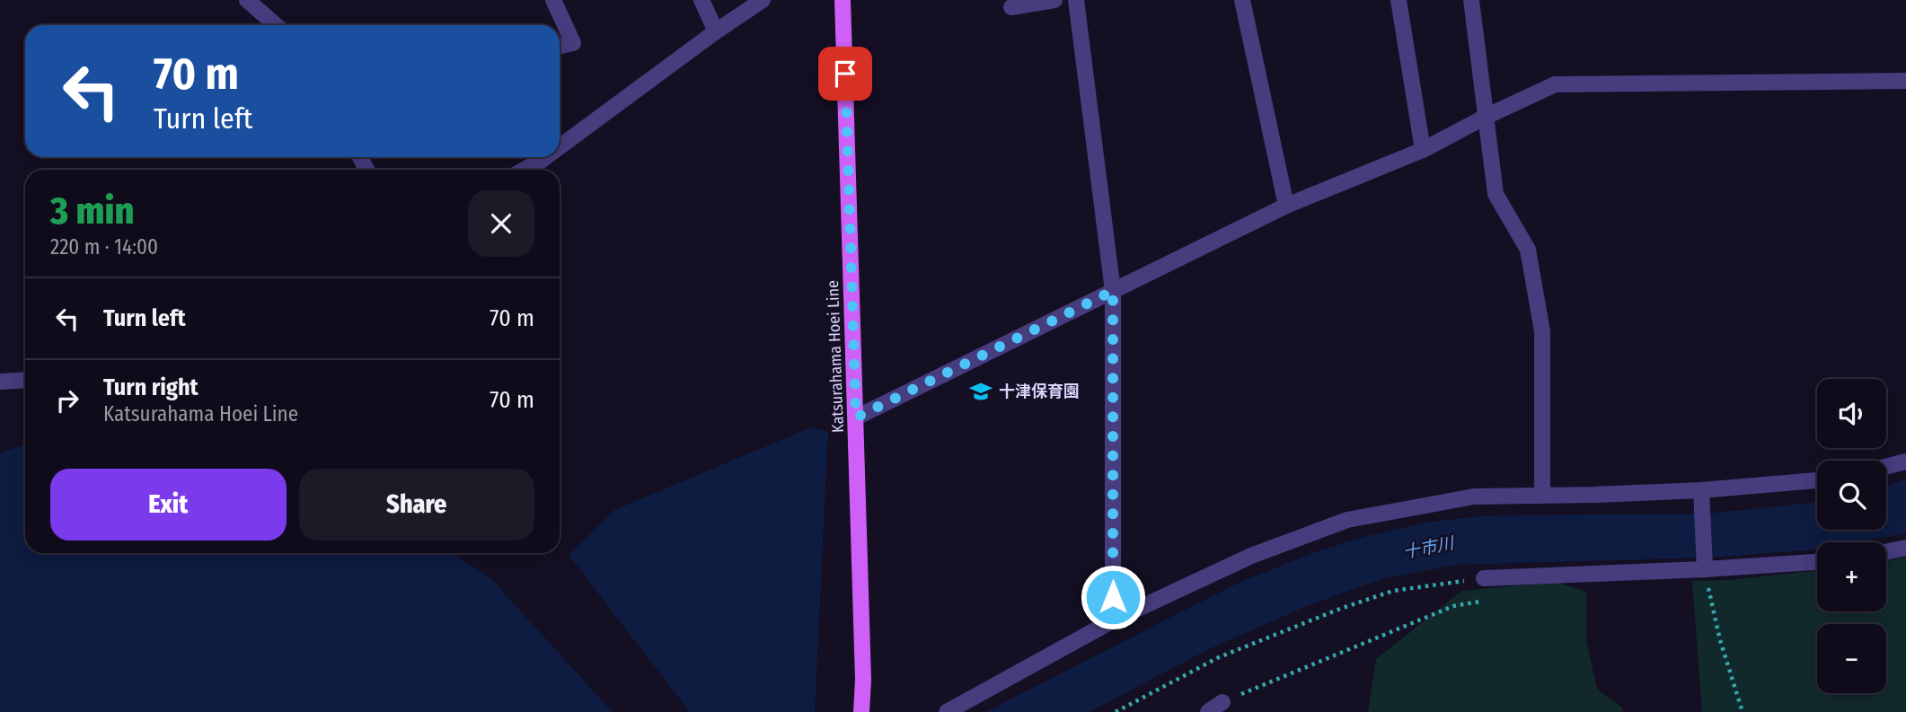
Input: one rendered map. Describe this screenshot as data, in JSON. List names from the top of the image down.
{
  "streets": {
    "main road": ["Katsurahama Hoei Line"]
  },
  "water": ["十市川"],
  "places": {
    "school or university": ["十津保育園"]
  },
  "page": {
    "turn": ["70 m", "Turn left"],
    "heading": ["3 min", "220 m · 14:00"],
    "list": [
      {
        "name": "Turn left",
        "value": "70 m"
      },
      {
        "name": "Turn right",
        "note": "Katsurahama Hoei Line",
        "value": "70 m"
      }
    ],
    "map_buttons": ["+", "−"],
    "buttons": ["Exit", "Share"]
  }
}
